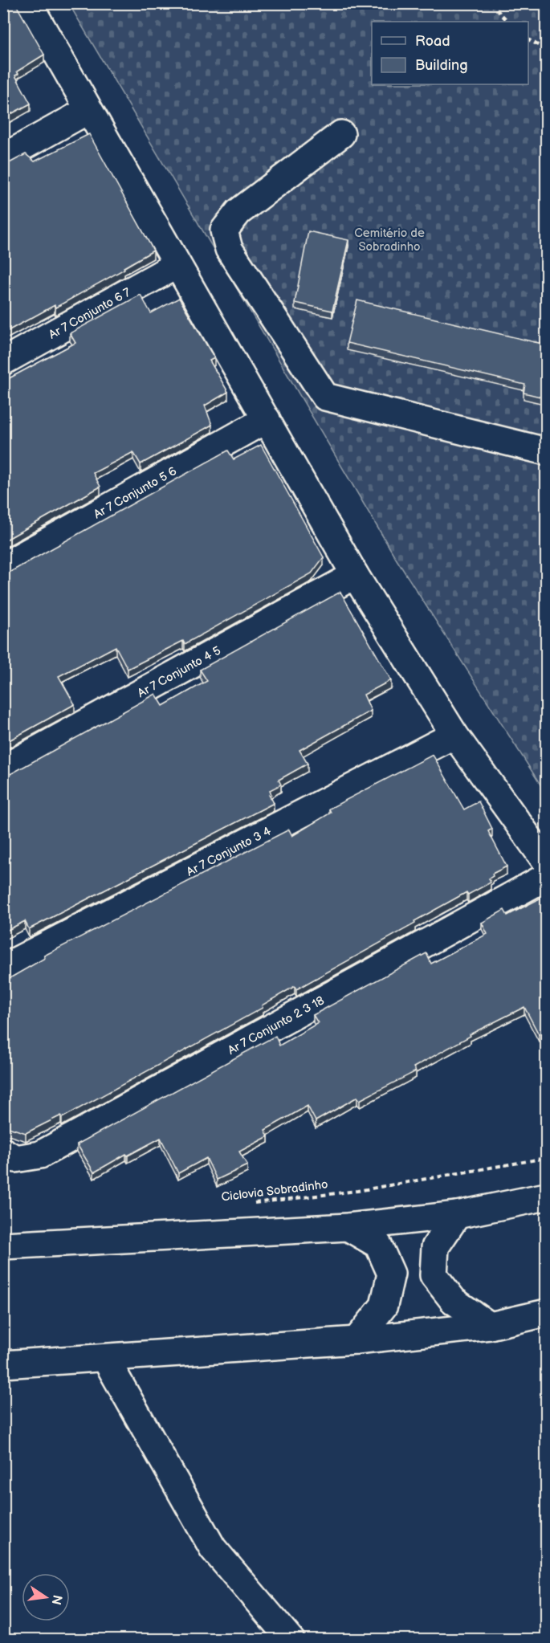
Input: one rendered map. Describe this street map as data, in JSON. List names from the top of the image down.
{
  "streets": {
    "street": [
      "Ar 7 Conjunto 6 7",
      "Ar 7 Conjunto 5 6",
      "Ar 7 Conjunto 4 5",
      "Ar 7 Conjunto 3 4",
      "Ar 7 Conjunto 2 3 18"
    ],
    "path": ["Ciclovia Sobradinho"]
  },
  "parks": ["Cemitério de Sobradinho"],
  "legend": ["Road", "Building"],
  "north": "right"
}
